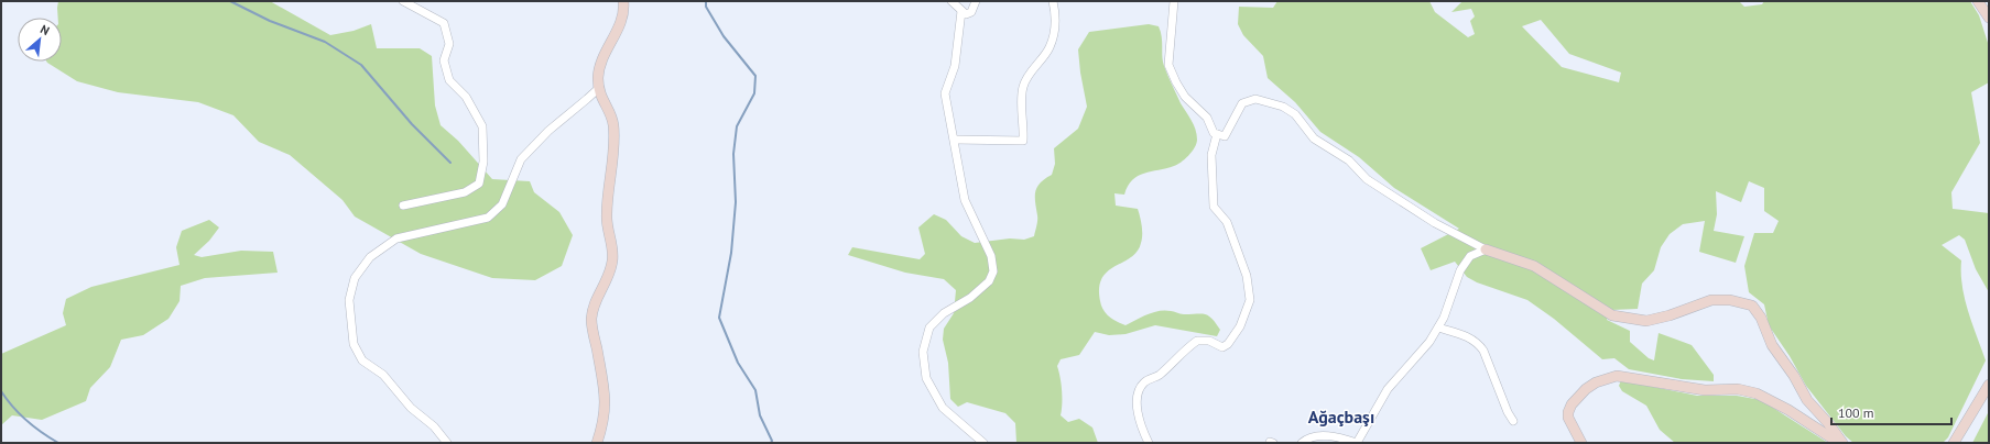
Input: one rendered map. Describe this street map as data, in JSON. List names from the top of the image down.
{
  "districts": ["Ağaçbaşı"],
  "scale_bar": "100 m",
  "north": "top right"
}
